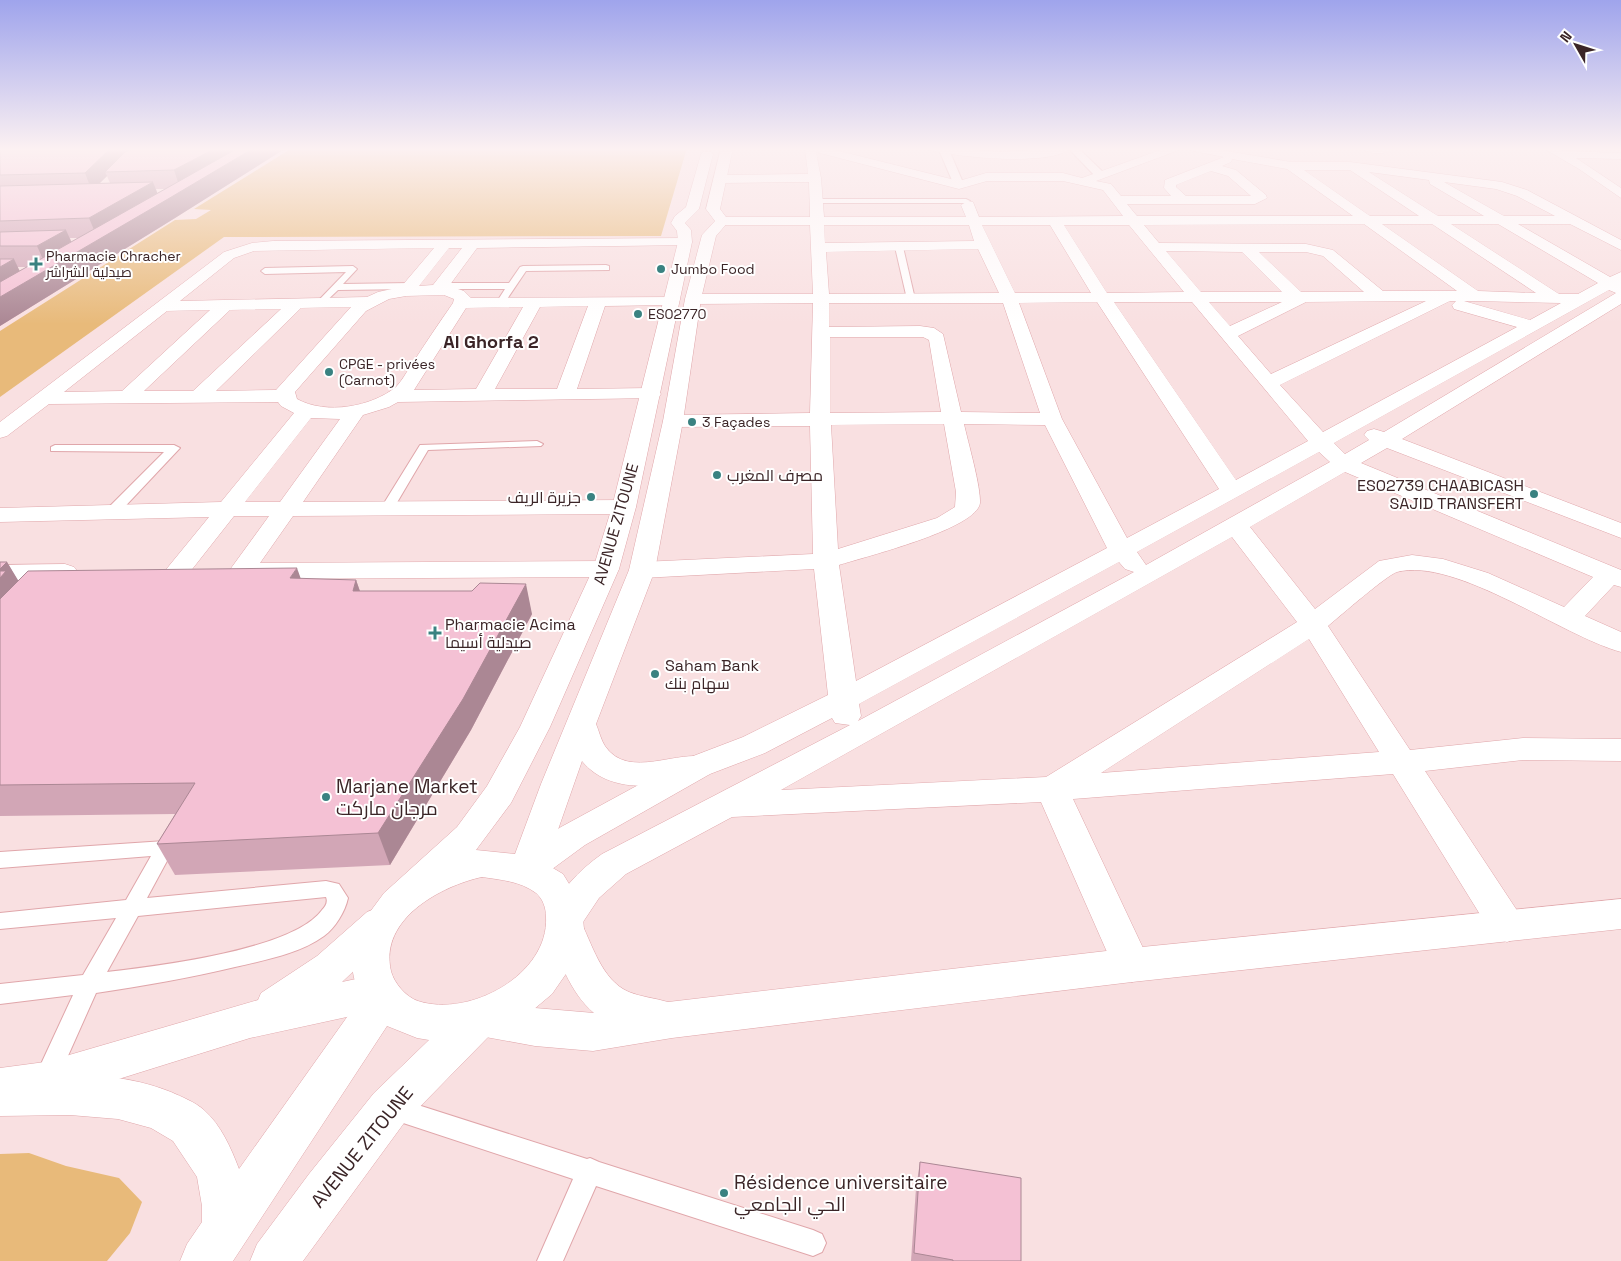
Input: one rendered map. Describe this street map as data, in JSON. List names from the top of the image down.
{
  "streets": {
    "street": ["AVENUE ZITOUNE"]
  },
  "districts": ["Al Ghorfa 2"],
  "places": {
    "health": ["Pharmacie Chracher صيدلية الشراشر", "Pharmacie Acima صيدلية أسيما"],
    "other": [
      "Jumbo Food",
      "ES02770",
      "CPGE - privées (Carnot)",
      "3 Façades",
      "مصرف المغرب",
      "ES02739 CHAABICASH SAJID TRANSFERT",
      "جزيرة الريف",
      "Saham Bank سهام بنك",
      "Marjane Market مرجان ماركت",
      "Résidence universitaire الحي الجامعي"
    ]
  },
  "north": "top left"
}
